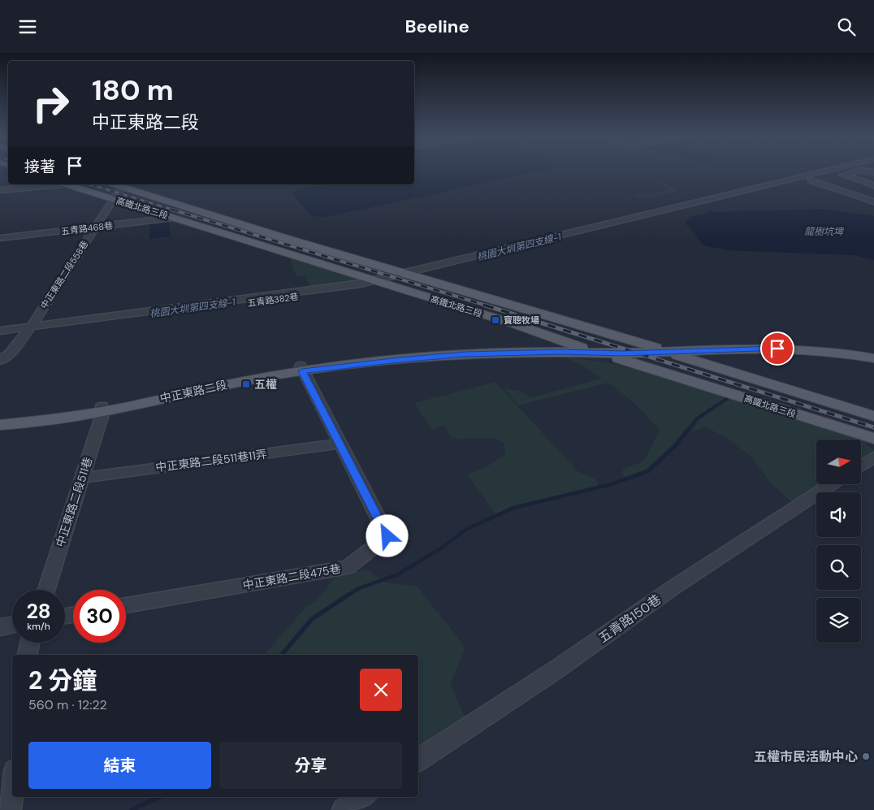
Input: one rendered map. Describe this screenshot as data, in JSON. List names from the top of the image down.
{
  "streets": {
    "main road": ["高鐵北路三段", "中正東路二段"],
    "street": [
      "五青路468巷",
      "中正東路二段558巷",
      "五青路382巷",
      "中正東路二段511巷11弄",
      "中正東路二段511巷",
      "中正東路二段475巷",
      "五青路150巷"
    ]
  },
  "crossings": [
    ["高鐵北路三段", "五青路468巷"],
    ["高鐵北路三段", "中正東路二段558巷"],
    ["高鐵北路三段", "五青路382巷"],
    ["高鐵北路三段", "中正東路二段"],
    ["五青路468巷", "中正東路二段558巷"],
    ["中正東路二段558巷", "五青路382巷"],
    ["中正東路二段", "中正東路二段511巷"],
    ["中正東路二段", "中正東路二段475巷"],
    ["中正東路二段511巷11弄", "中正東路二段511巷"],
    ["中正東路二段511巷11弄", "中正東路二段475巷"]
  ],
  "water": ["龍樹坑埤", "桃園大圳第四支線-1"],
  "places": {
    "transit": ["寶聰牧場", "五權"],
    "other": ["五權市民活動中心"]
  },
  "north": "right",
  "page": {
    "header": "Beeline",
    "turn": ["180 m", "中正東路二段"],
    "then": "接著",
    "speed": "28 km/h",
    "limit": "30",
    "heading": ["2 分鐘", "560 m · 12:22"],
    "buttons": ["結束", "分享"]
  }
}
